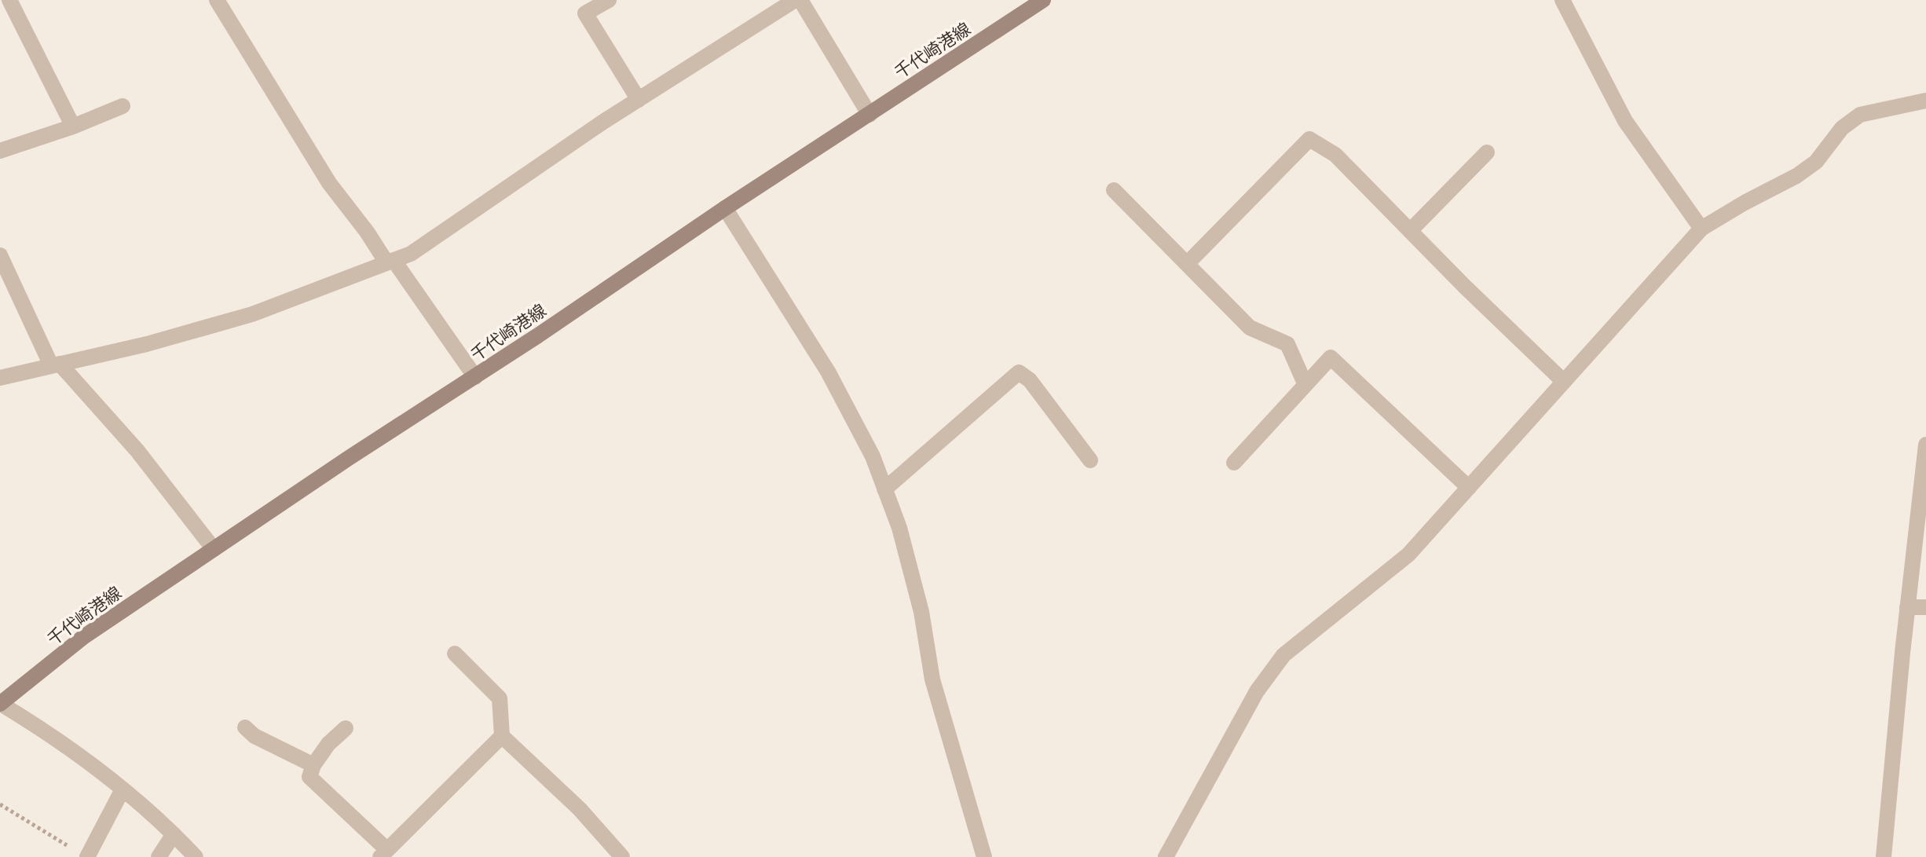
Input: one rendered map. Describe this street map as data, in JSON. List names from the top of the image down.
{
  "streets": {
    "main road": ["千代崎港線"]
  }
}
